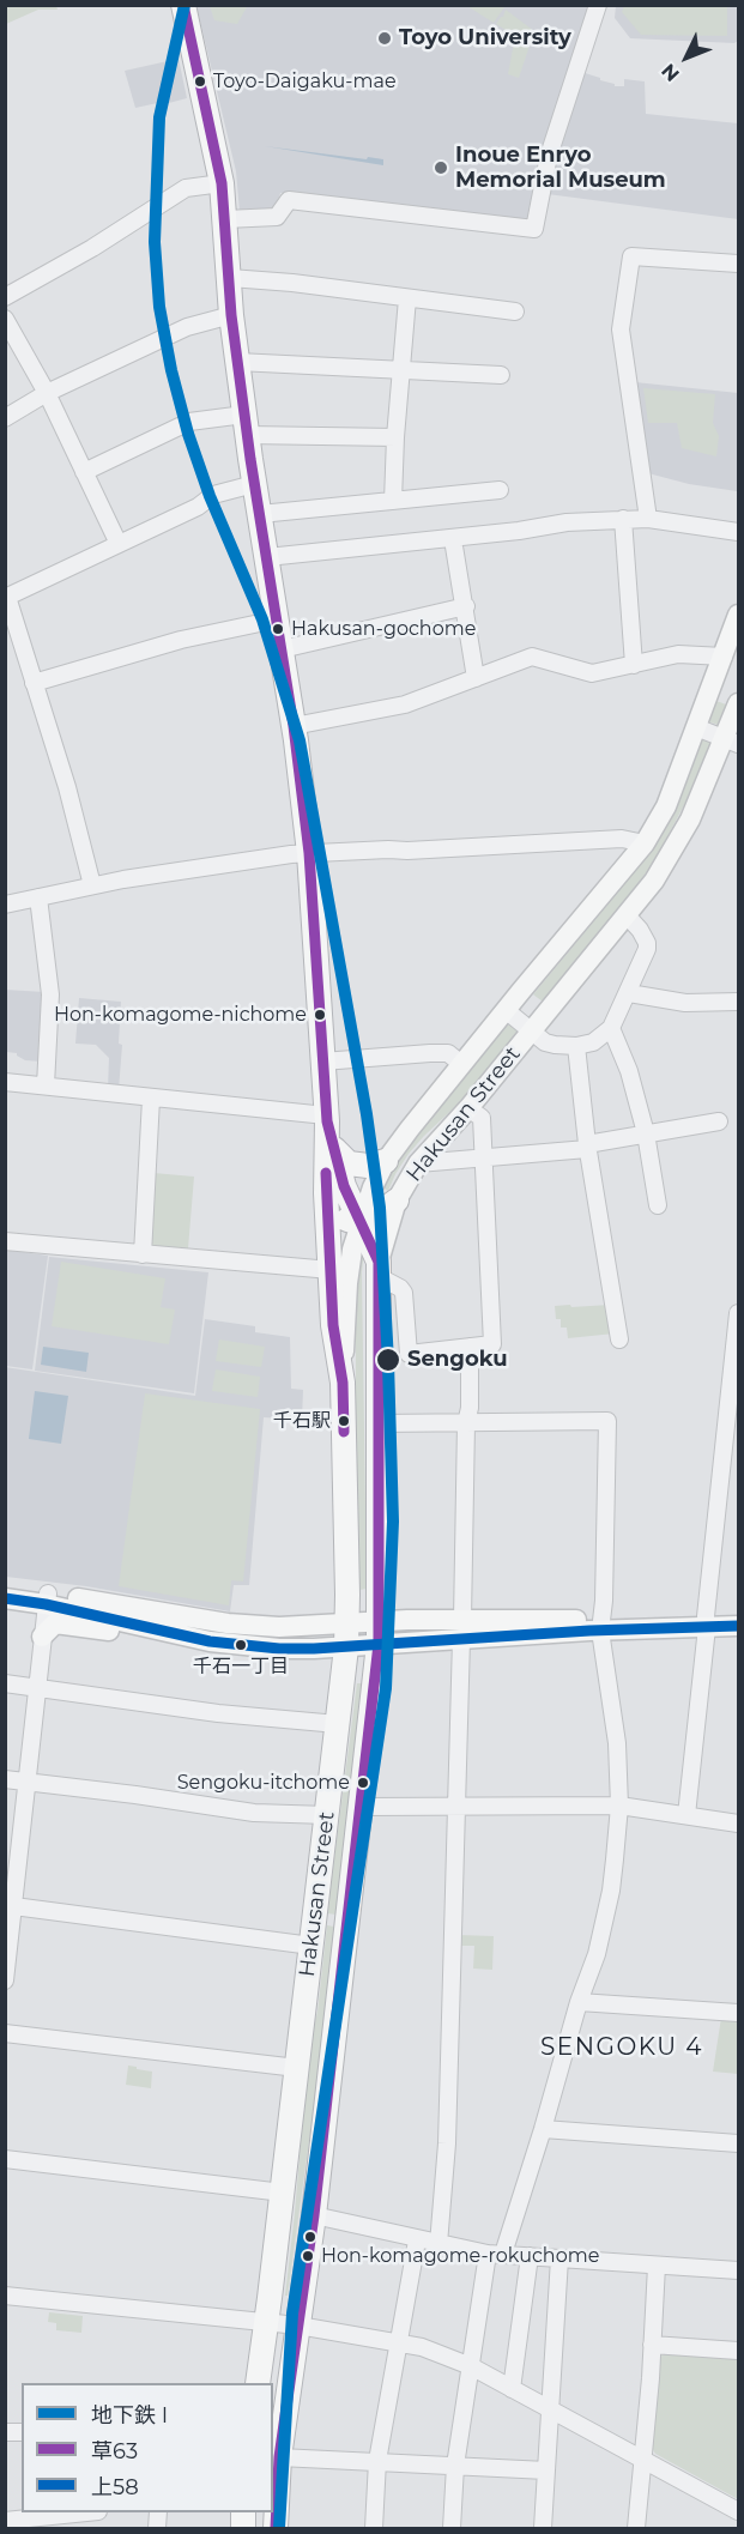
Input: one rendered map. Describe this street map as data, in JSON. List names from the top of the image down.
{
  "streets": {
    "highway": ["Hakusan Street"]
  },
  "districts": ["SENGOKU 4"],
  "places": [
    "Toyo University",
    "Toyo-Daigaku-mae",
    "Inoue Enryo Memorial Museum",
    "Hakusan-gochome",
    "Hon-komagome-nichome",
    "Sengoku",
    "千石駅",
    "千石一丁目",
    "Sengoku-itchome",
    "Hon-komagome-rokuchome"
  ],
  "lines": ["metro line I", "transit line 草63", "transit line 上58"],
  "legend": ["地下鉄 I", "草63", "上58"],
  "north": "bottom left"
}
